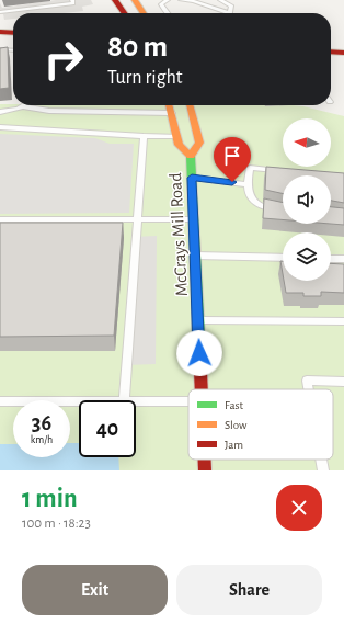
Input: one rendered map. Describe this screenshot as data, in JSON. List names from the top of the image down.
{
  "streets": {
    "street": ["McCrays Mill Road"]
  },
  "legend": ["Fast", "Slow", "Jam"],
  "north": "left",
  "page": {
    "turn": ["80 m", "Turn right"],
    "speed": "36 km/h",
    "limit": "40",
    "heading": ["1 min", "100 m · 18:23"],
    "buttons": ["Exit", "Share"]
  }
}
